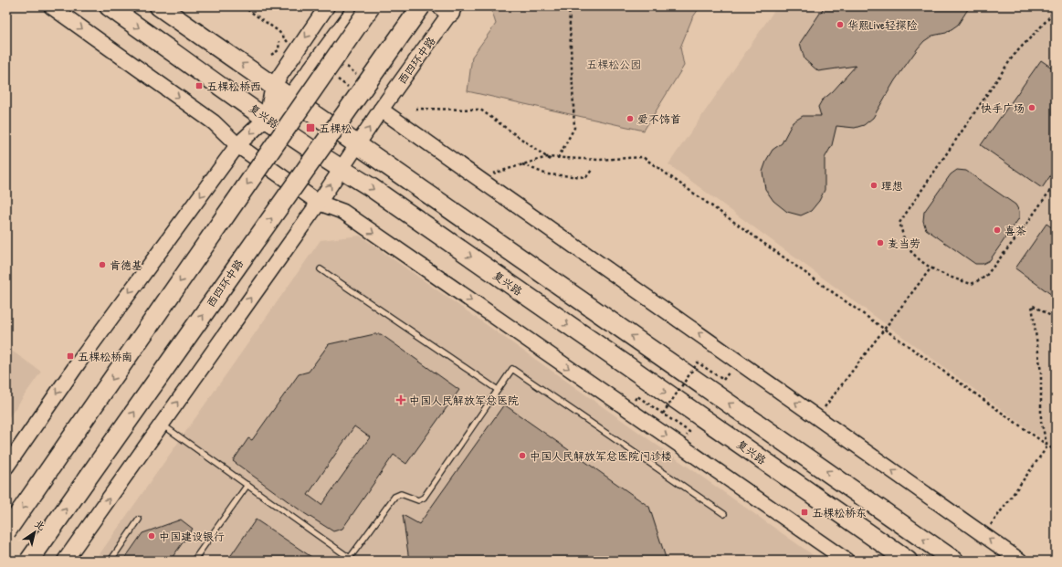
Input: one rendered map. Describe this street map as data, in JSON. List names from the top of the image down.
{
  "streets": {
    "highway": ["西四环中路", "复兴路"]
  },
  "crossings": [
    ["西四环中路", "复兴路"]
  ],
  "parks": ["五棵松公园"],
  "places": {
    "other": [
      "华熙Live轻探险",
      "快手广场",
      "爱不饰首",
      "理想",
      "喜茶",
      "麦当劳",
      "肯德基",
      "中国人民解放军总医院门诊楼",
      "中国建设银行"
    ],
    "transit": [
      "五棵松桥西",
      "五棵松",
      "五棵松桥南",
      "五棵松桥东"
    ],
    "health": ["中国人民解放军总医院"]
  },
  "north": "top right"
}
